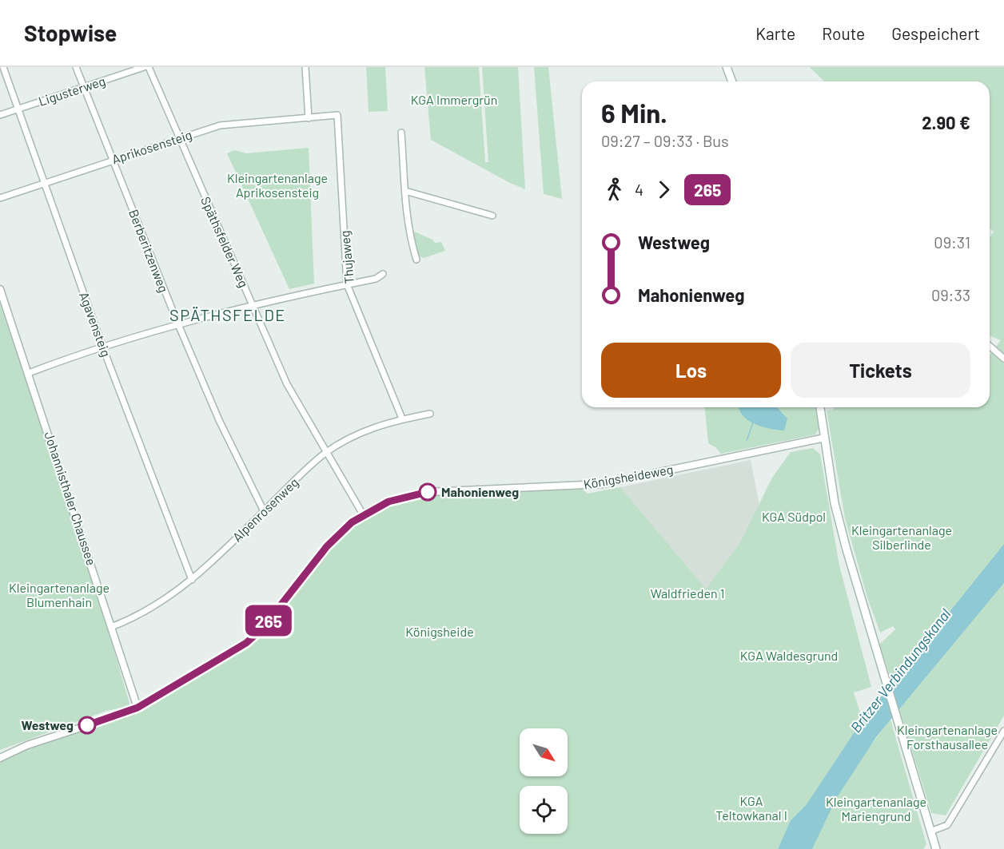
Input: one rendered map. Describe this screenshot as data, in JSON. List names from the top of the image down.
{
  "streets": {
    "street": [
      "Ligusterweg",
      "Aprikosensteig",
      "Späthsfelder Weg",
      "Berberitzenweg",
      "Thujaweg",
      "Agavensteig",
      "Königsheideweg",
      "Johannisthaler Chaussee",
      "Alpenrosenweg"
    ]
  },
  "crossings": [
    ["Ligusterweg", "Berberitzenweg"],
    ["Ligusterweg", "Agavensteig"],
    ["Aprikosensteig", "Späthsfelder Weg"],
    ["Aprikosensteig", "Berberitzenweg"],
    ["Aprikosensteig", "Thujaweg"],
    ["Aprikosensteig", "Agavensteig"],
    ["Späthsfelder Weg", "Königsheideweg"],
    ["Späthsfelder Weg", "Alpenrosenweg"],
    ["Berberitzenweg", "Alpenrosenweg"],
    ["Thujaweg", "Alpenrosenweg"],
    ["Agavensteig", "Alpenrosenweg"],
    ["Königsheideweg", "Johannisthaler Chaussee"],
    ["Johannisthaler Chaussee", "Alpenrosenweg"]
  ],
  "districts": ["SPÄTHSFELDE"],
  "water": ["Britzer Verbindungskanal"],
  "parks": [
    "KGA Immergrün",
    "Kleingartenanlage Aprikosensteig",
    "KGA Südpol",
    "Kleingartenanlage Silberlinde",
    "Kleingartenanlage Blumenhain",
    "Waldfrieden 1",
    "Königsheide",
    "KGA Waldesgrund",
    "Kleingartenanlage Forsthausallee",
    "KGA Teltowkanal I",
    "Kleingartenanlage Mariengrund"
  ],
  "places": ["Mahonienweg", "Westweg"],
  "lines": ["bus line 265"],
  "north": "bottom right",
  "page": {
    "header": "Stopwise",
    "nav": ["Karte", "Route", "Gespeichert"],
    "on_map": "265",
    "heading": ["6 Min.", "09:27 – 09:33 · Bus", "2.90 €"],
    "legs": ["4", "265"],
    "list": [
      {
        "name": "Westweg",
        "value": "09:31"
      },
      {
        "name": "Mahonienweg",
        "value": "09:33"
      }
    ],
    "buttons": ["Los", "Tickets"]
  }
}
